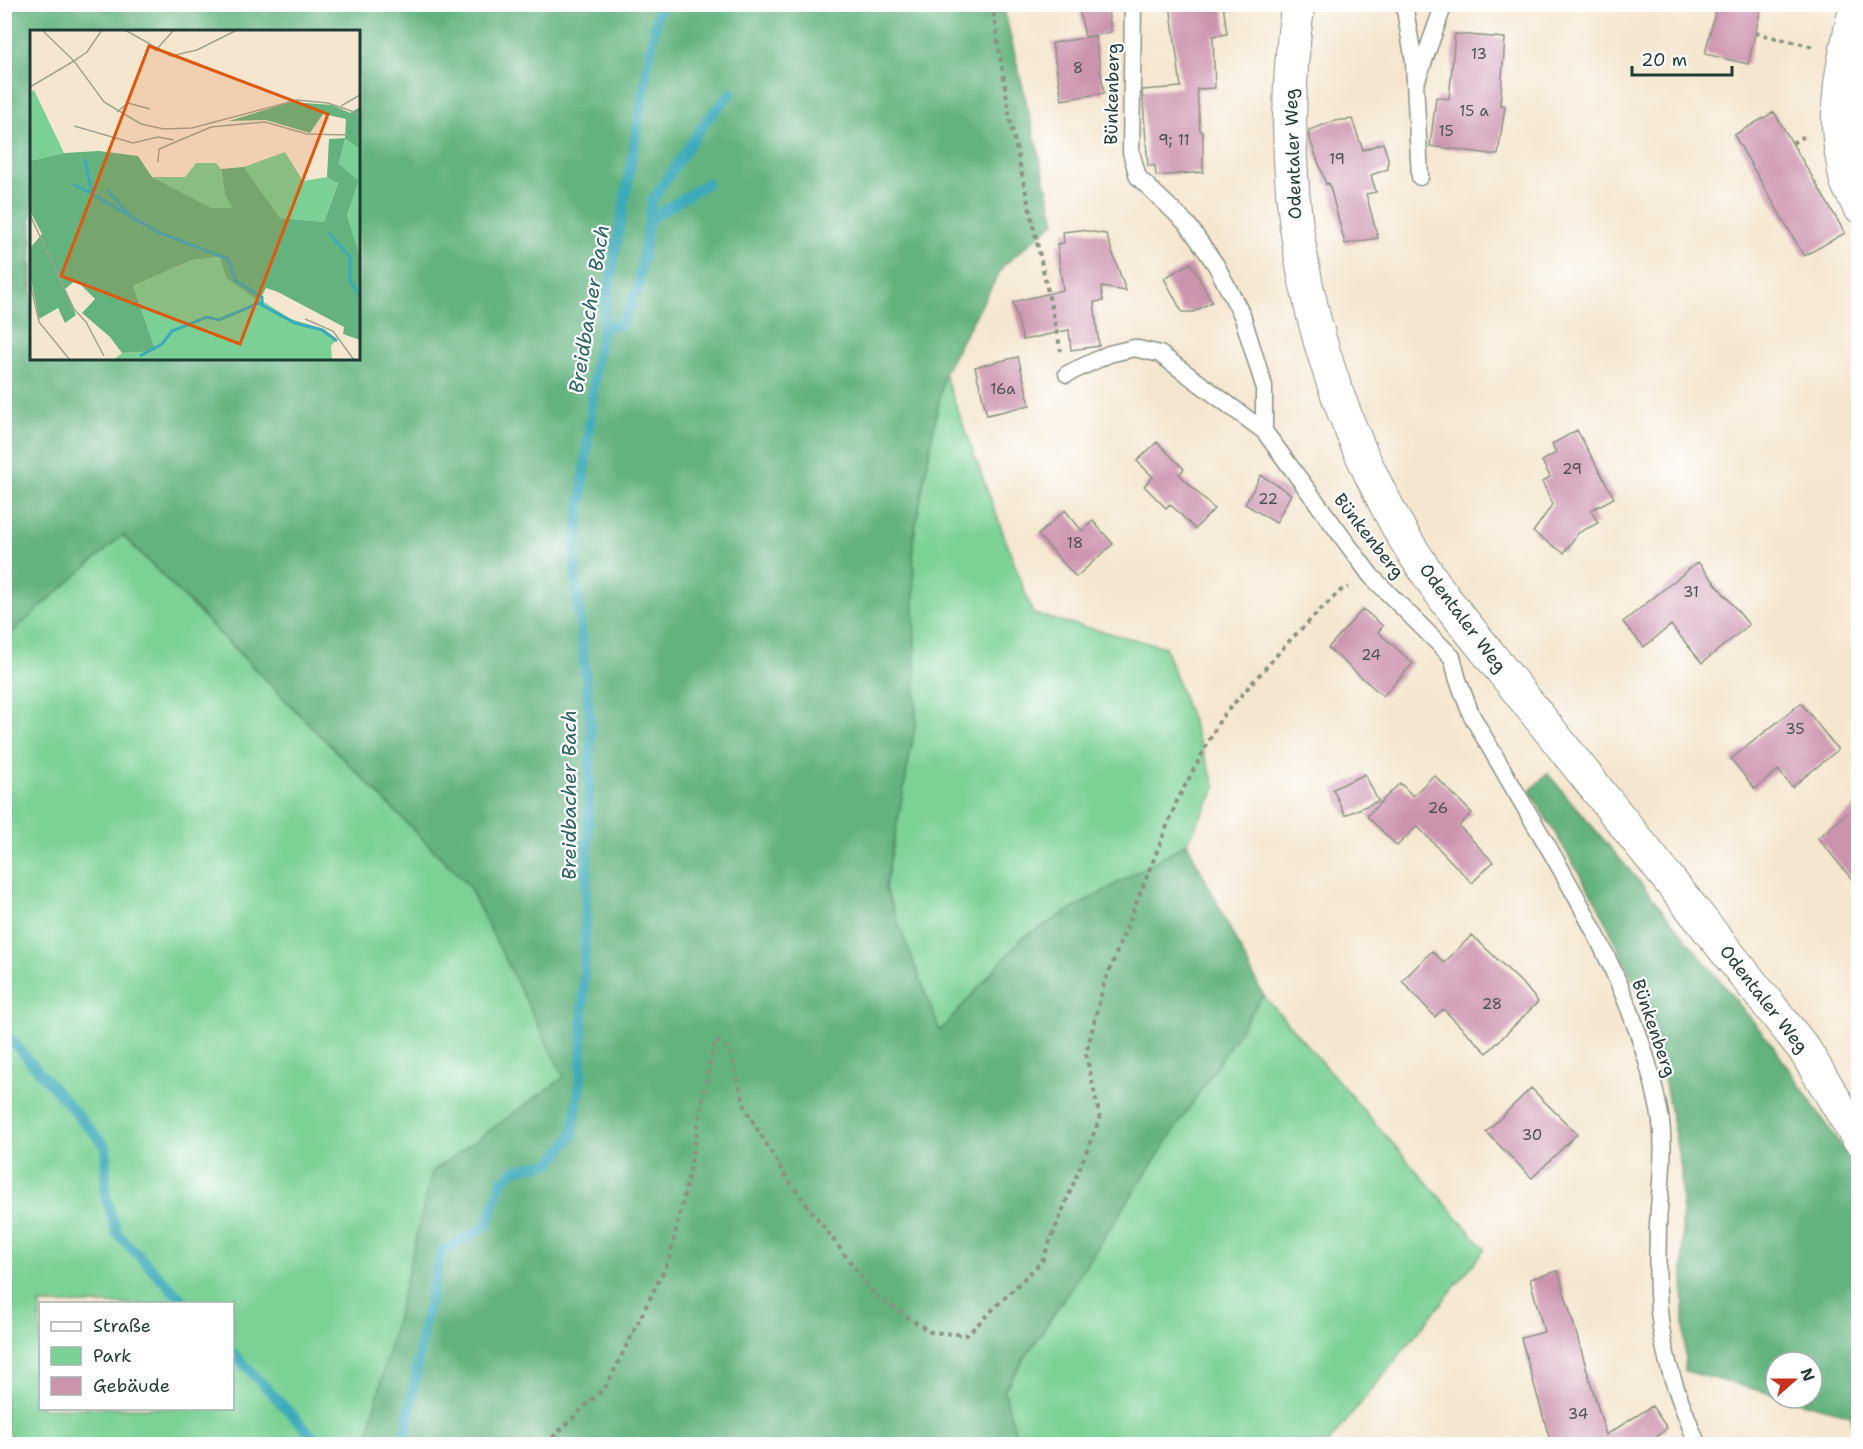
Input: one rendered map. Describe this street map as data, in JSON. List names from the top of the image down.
{
  "streets": {
    "main road": ["Odentaler Weg"],
    "lane": ["Bünkenberg"]
  },
  "crossings": [
    ["Bünkenberg", "Odentaler Weg"]
  ],
  "water": ["Breidbacher Bach"],
  "house_numbers": [
    "13",
    "8",
    "15 a",
    "15",
    "9; 11",
    "19",
    "16a",
    "29",
    "22",
    "18",
    "31",
    "24",
    "35",
    "26",
    "28",
    "30",
    "34"
  ],
  "legend": ["Straße", "Park", "Gebäude"],
  "scale_bar": "20 m",
  "north": "right"
}
